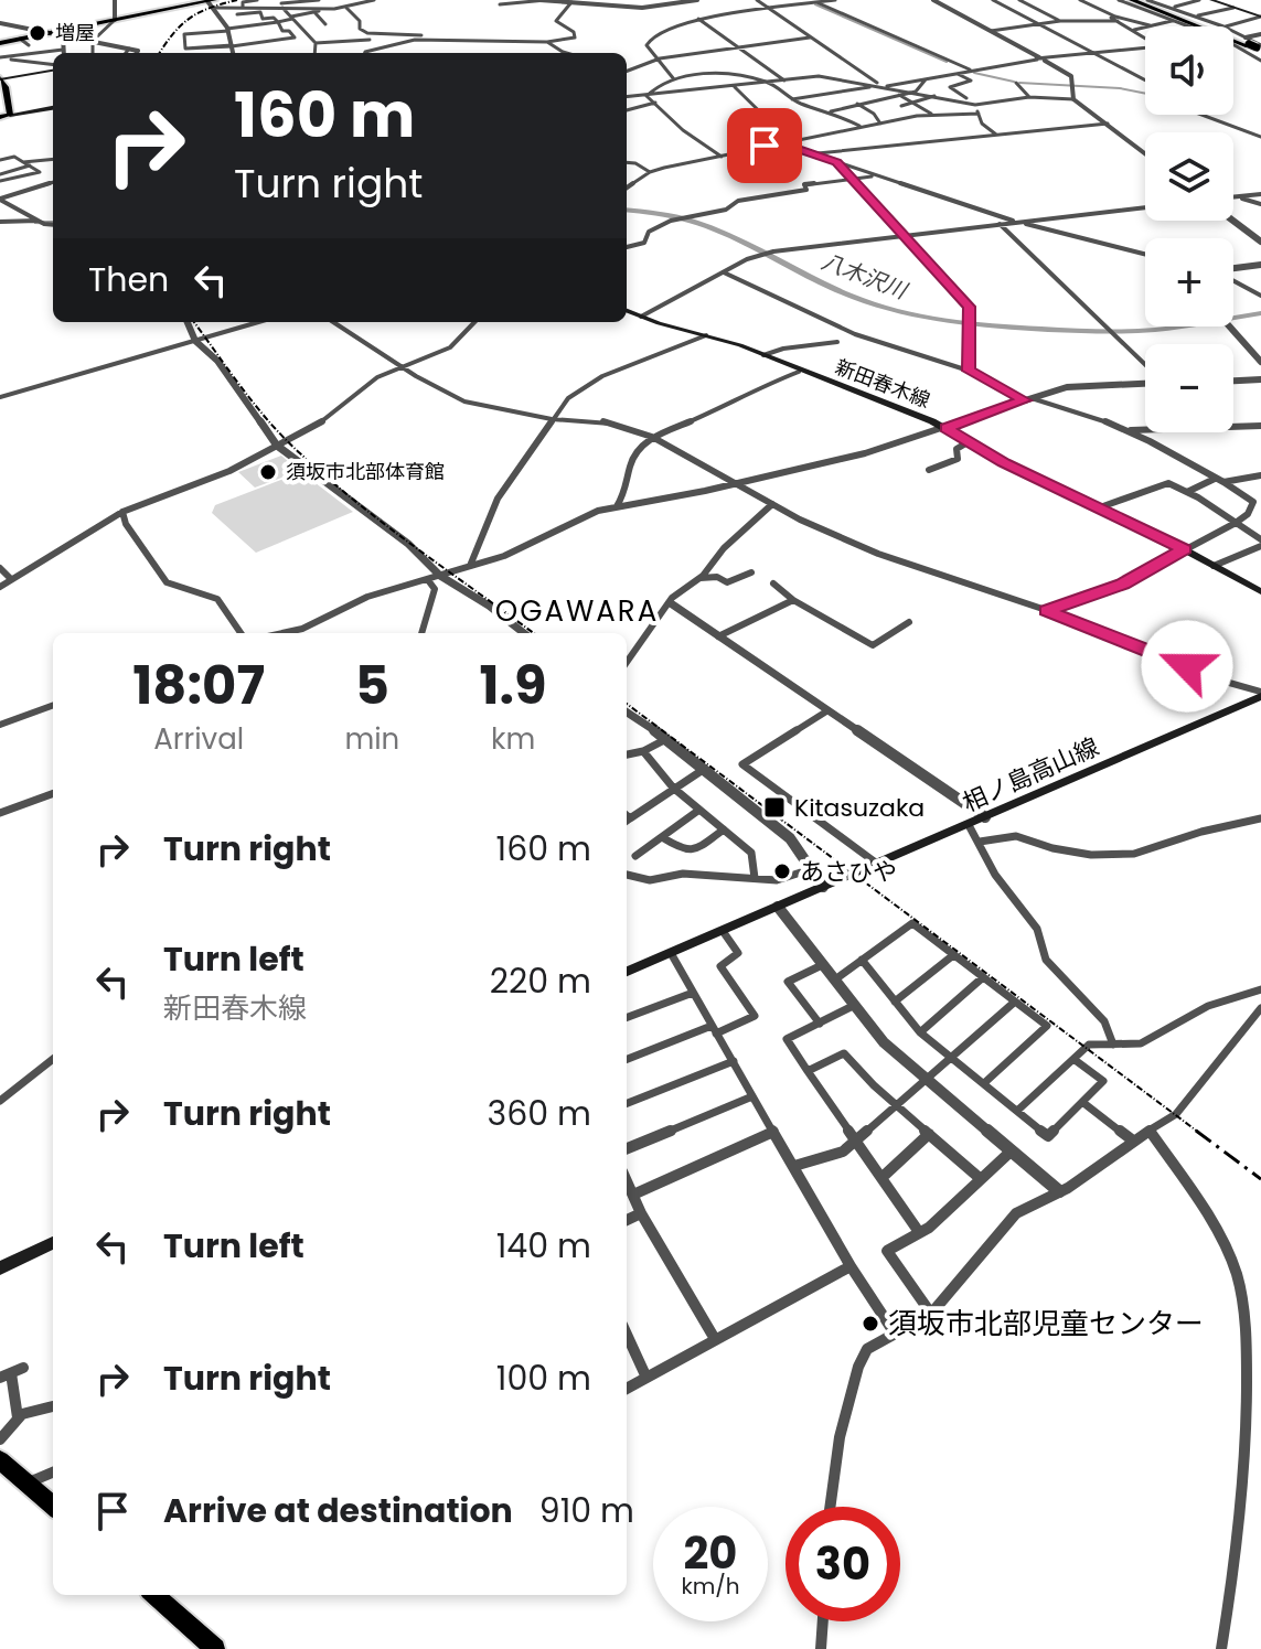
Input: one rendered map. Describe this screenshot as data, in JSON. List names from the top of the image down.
{
  "streets": {
    "main road": ["新田春木線", "相ノ島高山線"]
  },
  "districts": ["OGAWARA"],
  "water": ["八木沢川"],
  "places": {
    "other": [
      "増屋",
      "須坂市北部体育館",
      "あさひや",
      "須坂市北部児童センター"
    ],
    "transit": ["Kitasuzaka"]
  },
  "page": {
    "map_buttons": ["+", "−"],
    "turn": ["160 m", "Turn right"],
    "then": "Then",
    "eta": [
      "18:07",
      "Arrival",
      "5",
      "min",
      "1.9",
      "km"
    ],
    "list": [
      {
        "name": "Turn right",
        "value": "160 m"
      },
      {
        "name": "Turn left",
        "note": "新田春木線",
        "value": "220 m"
      },
      {
        "name": "Turn right",
        "value": "360 m"
      },
      {
        "name": "Turn left",
        "value": "140 m"
      },
      {
        "name": "Turn right",
        "value": "100 m"
      },
      {
        "name": "Arrive at destination",
        "value": "910 m"
      }
    ],
    "speed": "20 km/h",
    "limit": "30"
  }
}
